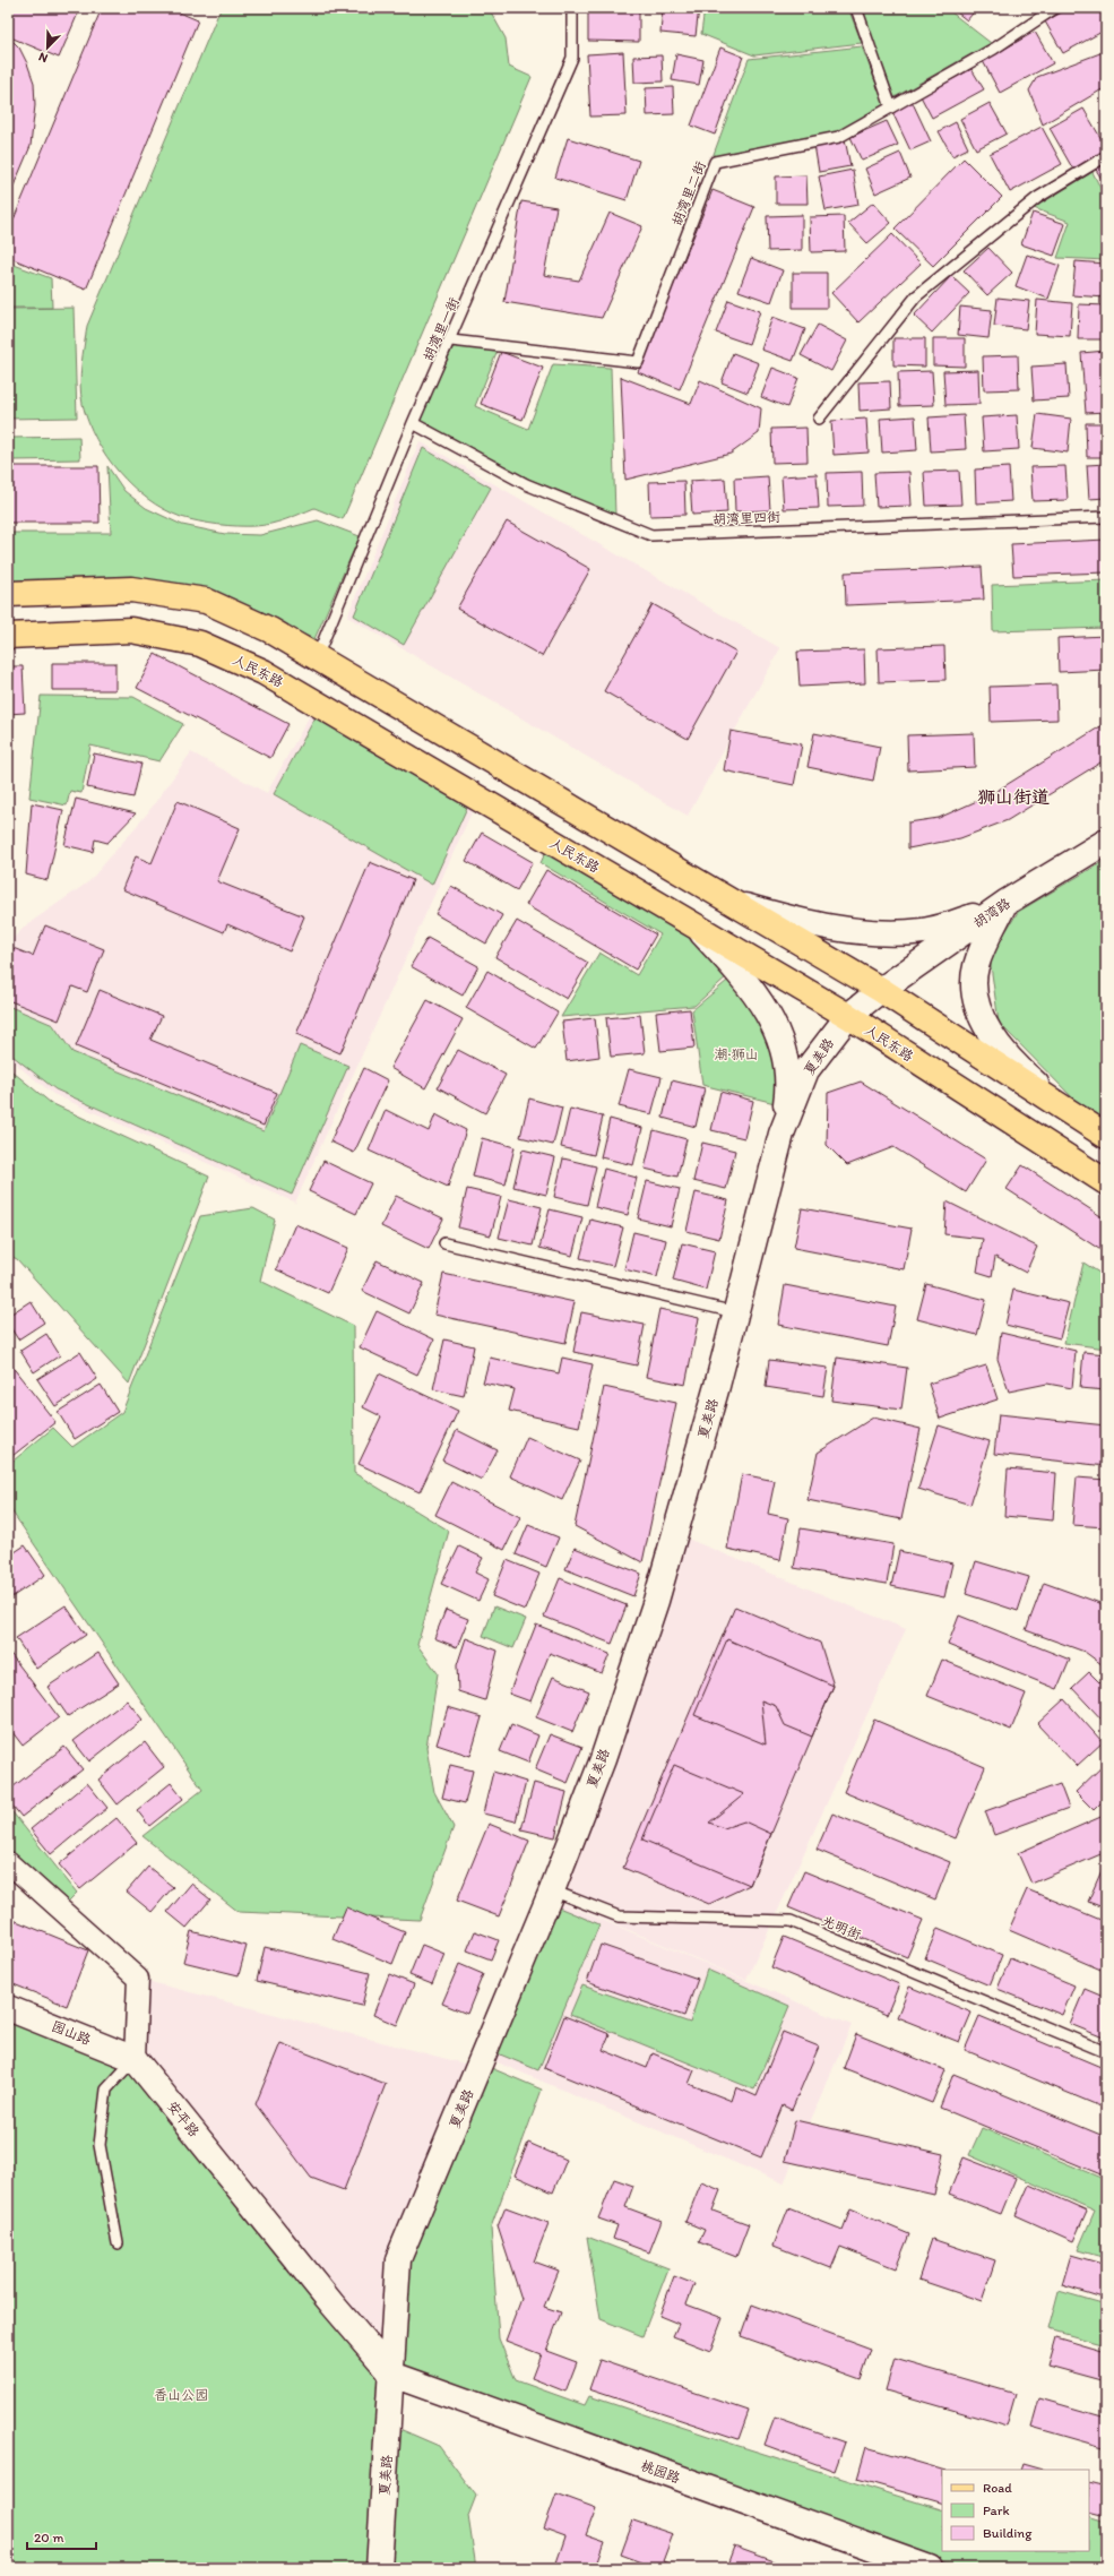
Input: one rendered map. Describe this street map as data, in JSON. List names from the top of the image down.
{
  "streets": {
    "main road": ["人民东路"],
    "street": [
      "胡湾路",
      "夏美路",
      "园山路",
      "安平路",
      "桃园路"
    ],
    "lane": [
      "胡湾里二街",
      "胡湾里一街",
      "胡湾里四街",
      "光明街"
    ]
  },
  "crossings": [
    ["胡湾里二街", "胡湾里一街"],
    ["胡湾里一街", "胡湾里四街"],
    ["人民东路", "夏美路"],
    ["胡湾路", "夏美路"],
    ["夏美路", "光明街"],
    ["夏美路", "安平路"],
    ["夏美路", "桃园路"],
    ["园山路", "安平路"],
    ["安平路", "桃园路"]
  ],
  "districts": ["狮山街道"],
  "parks": ["潮·狮山", "香山公园"],
  "legend": ["Road", "Park", "Building"],
  "scale_bar": "20 m",
  "north": "bottom left"
}
